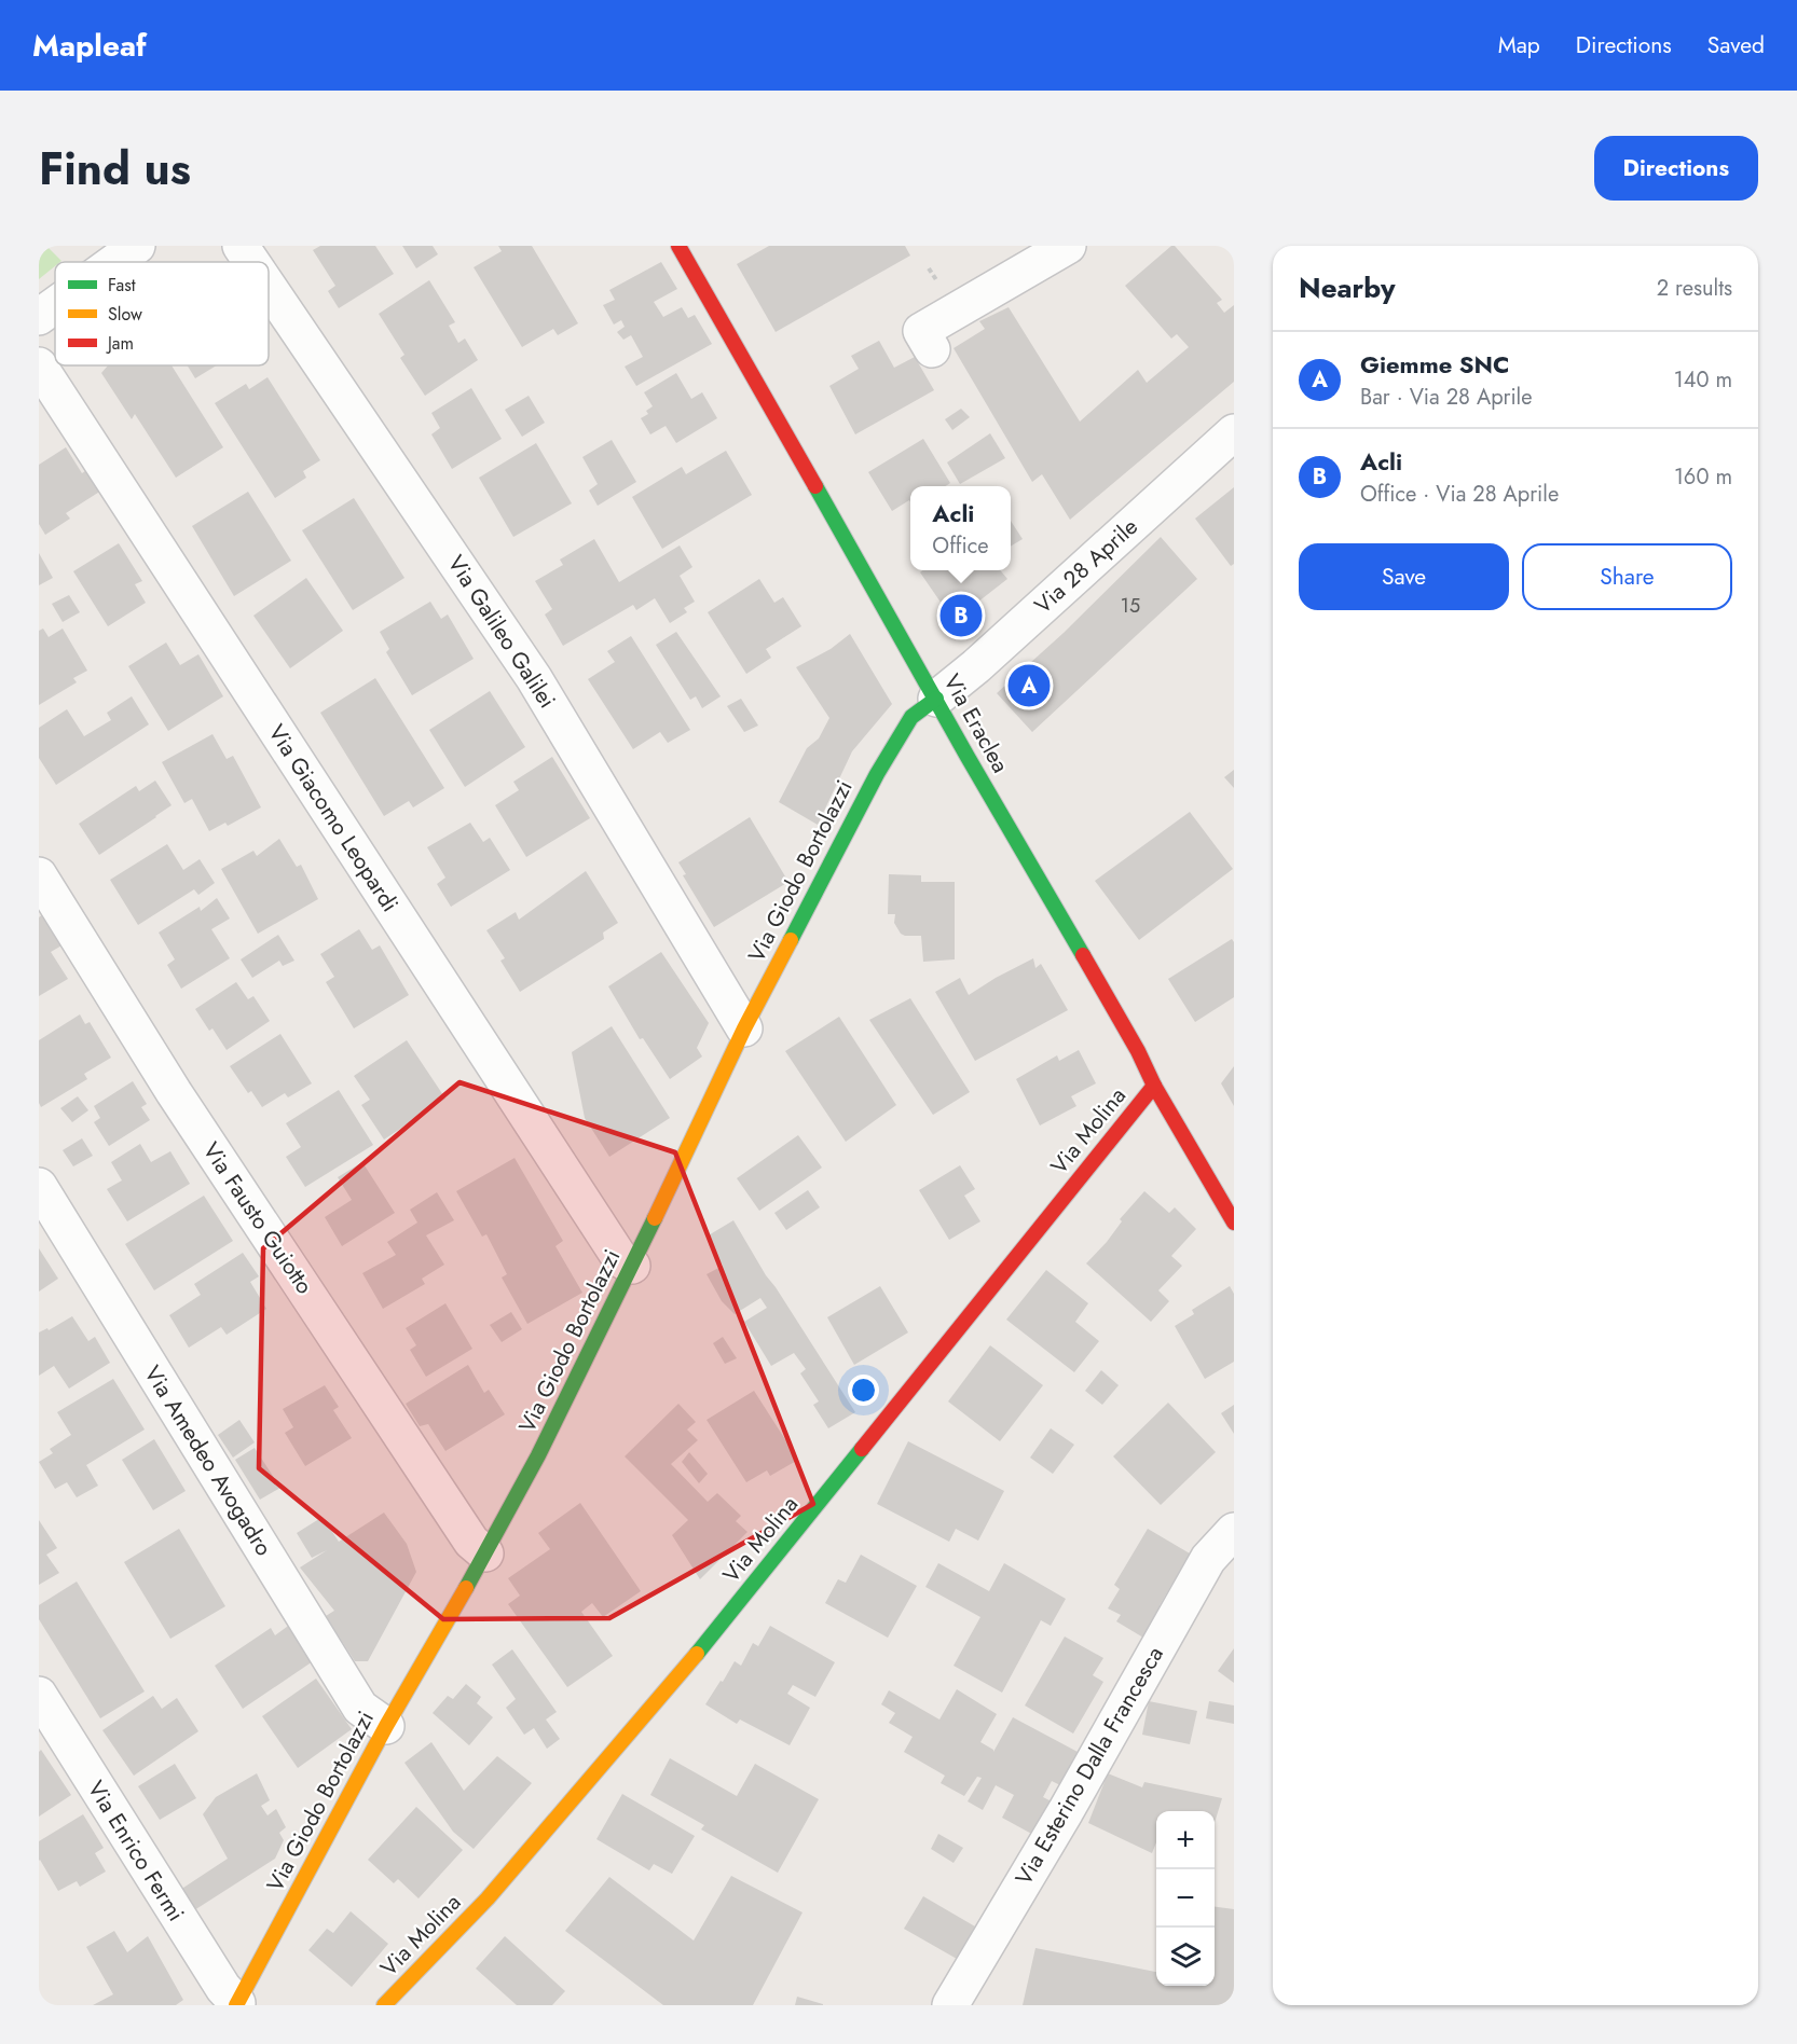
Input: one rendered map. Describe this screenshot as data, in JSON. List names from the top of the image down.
{
  "streets": {
    "street": [
      "Via 28 Aprile",
      "Via Galileo Galilei",
      "Via Eraclea",
      "Via Giacomo Leopardi",
      "Via Giodo Bortolazzi",
      "Via Molina",
      "Via Fausto Guiotto",
      "Via Amedeo Avogadro",
      "Via Esterino Dalla Francesca",
      "Via Enrico Fermi"
    ]
  },
  "crossings": [
    ["Via 28 Aprile", "Via Eraclea"],
    ["Via 28 Aprile", "Via Giodo Bortolazzi"],
    ["Via Galileo Galilei", "Via Giodo Bortolazzi"],
    ["Via Eraclea", "Via Giodo Bortolazzi"],
    ["Via Eraclea", "Via Molina"],
    ["Via Giacomo Leopardi", "Via Giodo Bortolazzi"],
    ["Via Giodo Bortolazzi", "Via Fausto Guiotto"],
    ["Via Giodo Bortolazzi", "Via Amedeo Avogadro"],
    ["Via Giodo Bortolazzi", "Via Enrico Fermi"]
  ],
  "house_numbers": ["15"],
  "legend": ["Fast", "Slow", "Jam"],
  "page": {
    "header": "Mapleaf",
    "nav": ["Map", "Directions", "Saved"],
    "title": "Find us",
    "buttons": [
      "Directions",
      ["Save", "Share"]
    ],
    "heading": ["Nearby", "2 results"],
    "list": [
      {
        "mark": "A",
        "name": "Giemme SNC",
        "note": "Bar · Via 28 Aprile",
        "value": "140 m"
      },
      {
        "mark": "B",
        "name": "Acli",
        "note": "Office · Via 28 Aprile",
        "value": "160 m"
      }
    ],
    "popup": ["Acli", "Office"],
    "pins": ["B", "A"],
    "map_buttons": ["+", "−"]
  }
}
